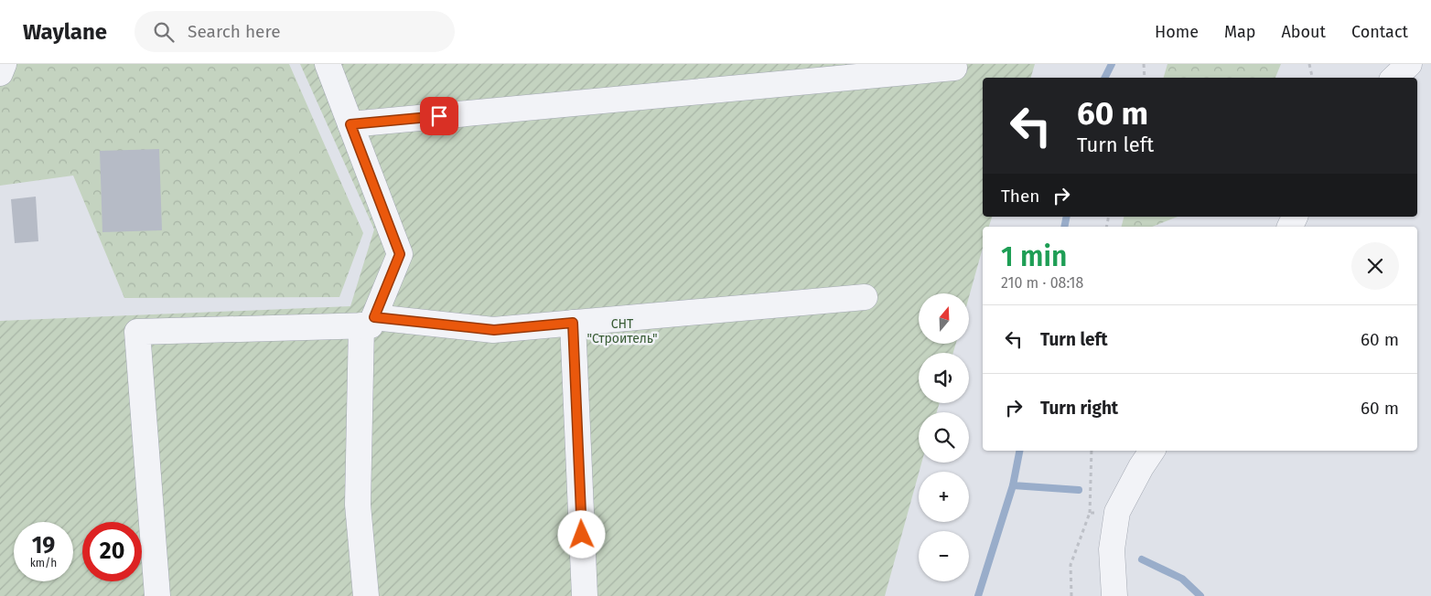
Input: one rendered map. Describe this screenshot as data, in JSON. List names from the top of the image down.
{
  "parks": ["СНТ \"Строитель\""],
  "north": "top",
  "page": {
    "header": "Waylane",
    "search": "Search here",
    "nav": [
      "Home",
      "Map",
      "About",
      "Contact"
    ],
    "turn": ["60 m", "Turn left"],
    "then": "Then",
    "heading": ["1 min", "210 m · 08:18"],
    "map_buttons": ["+", "−"],
    "list": [
      {
        "name": "Turn left",
        "value": "60 m"
      },
      {
        "name": "Turn right",
        "value": "60 m"
      }
    ],
    "speed": "19 km/h",
    "limit": "20"
  }
}
